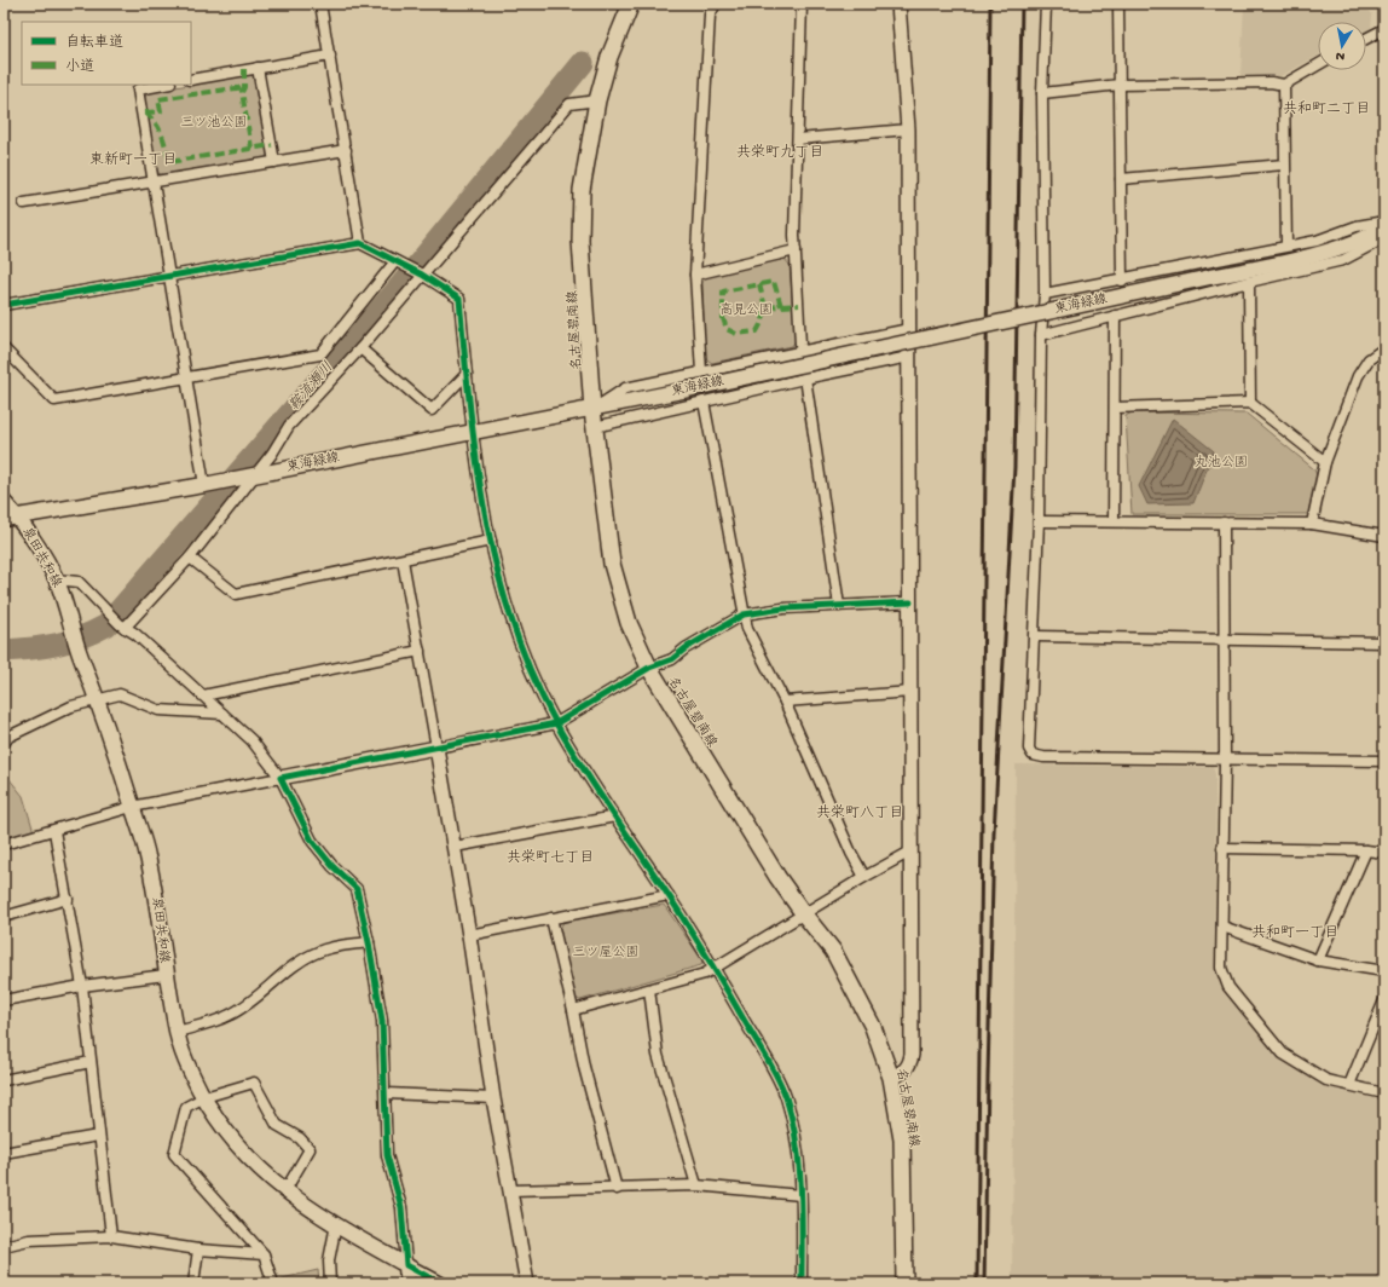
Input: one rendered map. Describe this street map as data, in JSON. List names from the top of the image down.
{
  "streets": {
    "main road": ["東海緑線", "名古屋碧南線", "泉田共和線"]
  },
  "crossings": [
    ["東海緑線", "名古屋碧南線"],
    ["東海緑線", "泉田共和線"]
  ],
  "districts": [
    "共和町二丁目",
    "共栄町九丁目",
    "東新町一丁目",
    "共栄町八丁目",
    "共栄町七丁目",
    "共和町一丁目"
  ],
  "water": ["鞍流瀬川"],
  "parks": [
    "三ツ池公園",
    "高見公園",
    "丸池公園",
    "三ツ屋公園"
  ],
  "legend": ["自転車道", "小道"],
  "north": "bottom"
}
